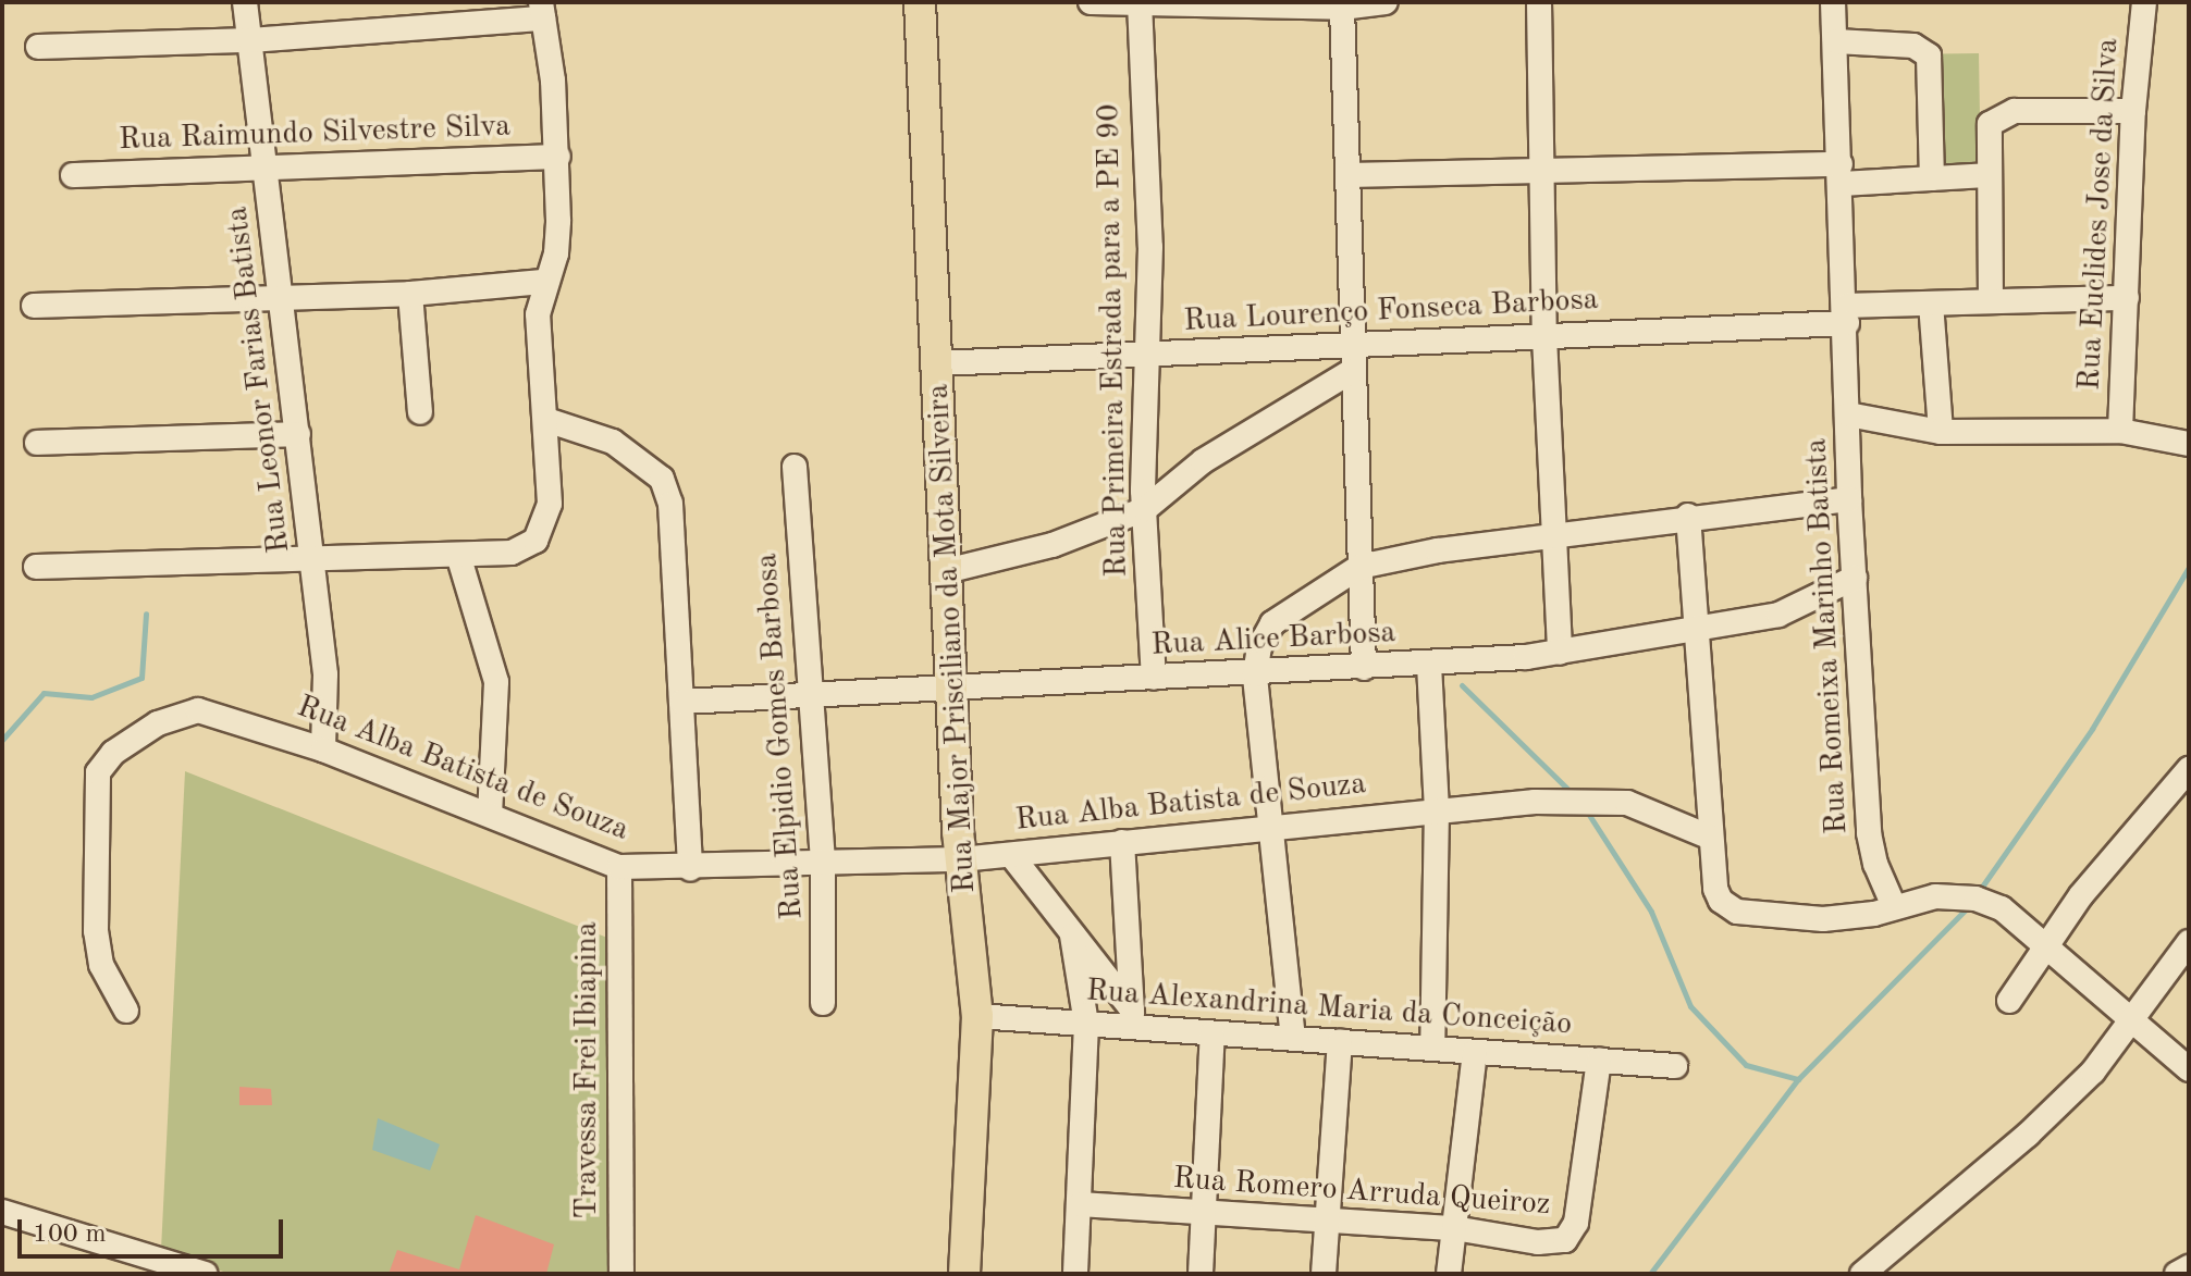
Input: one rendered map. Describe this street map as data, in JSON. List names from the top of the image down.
{
  "streets": {
    "main road": ["Rua Major Prisciliano da Mota Silveira"],
    "street": [
      "Rua Raimundo Silvestre Silva",
      "Rua Euclides Jose da Silva",
      "Rua Lourenço Fonseca Barbosa",
      "Rua Primeira Estrada para a PE 90",
      "Rua Leonor Farias Batista",
      "Rua Romeixa Marinho Batista",
      "Rua Alice Barbosa",
      "Rua Elpidio Gomes Barbosa",
      "Rua Alba Batista de Souza",
      "Rua Alexandrina Maria da Conceição",
      "Travessa Frei Ibiapina",
      "Rua Romero Arruda Queiroz"
    ]
  },
  "crossings": [
    ["Rua Raimundo Silvestre Silva", "Rua Leonor Farias Batista"],
    ["Rua Euclides Jose da Silva", "Rua Lourenço Fonseca Barbosa"],
    ["Rua Lourenço Fonseca Barbosa", "Rua Primeira Estrada para a PE 90"],
    ["Rua Lourenço Fonseca Barbosa", "Rua Romeixa Marinho Batista"],
    ["Rua Lourenço Fonseca Barbosa", "Rua Major Prisciliano da Mota Silveira"],
    ["Rua Primeira Estrada para a PE 90", "Rua Alice Barbosa"],
    ["Rua Leonor Farias Batista", "Rua Alba Batista de Souza"],
    ["Rua Romeixa Marinho Batista", "Rua Alice Barbosa"],
    ["Rua Major Prisciliano da Mota Silveira", "Rua Alice Barbosa"],
    ["Rua Major Prisciliano da Mota Silveira", "Rua Alba Batista de Souza"],
    ["Rua Major Prisciliano da Mota Silveira", "Rua Alexandrina Maria da Conceição"],
    ["Rua Alice Barbosa", "Rua Elpidio Gomes Barbosa"],
    ["Rua Elpidio Gomes Barbosa", "Rua Alba Batista de Souza"],
    ["Rua Alba Batista de Souza", "Travessa Frei Ibiapina"],
    ["Rua Alexandrina Maria da Conceição", "Rua Romero Arruda Queiroz"]
  ],
  "scale_bar": "100 m"
}
